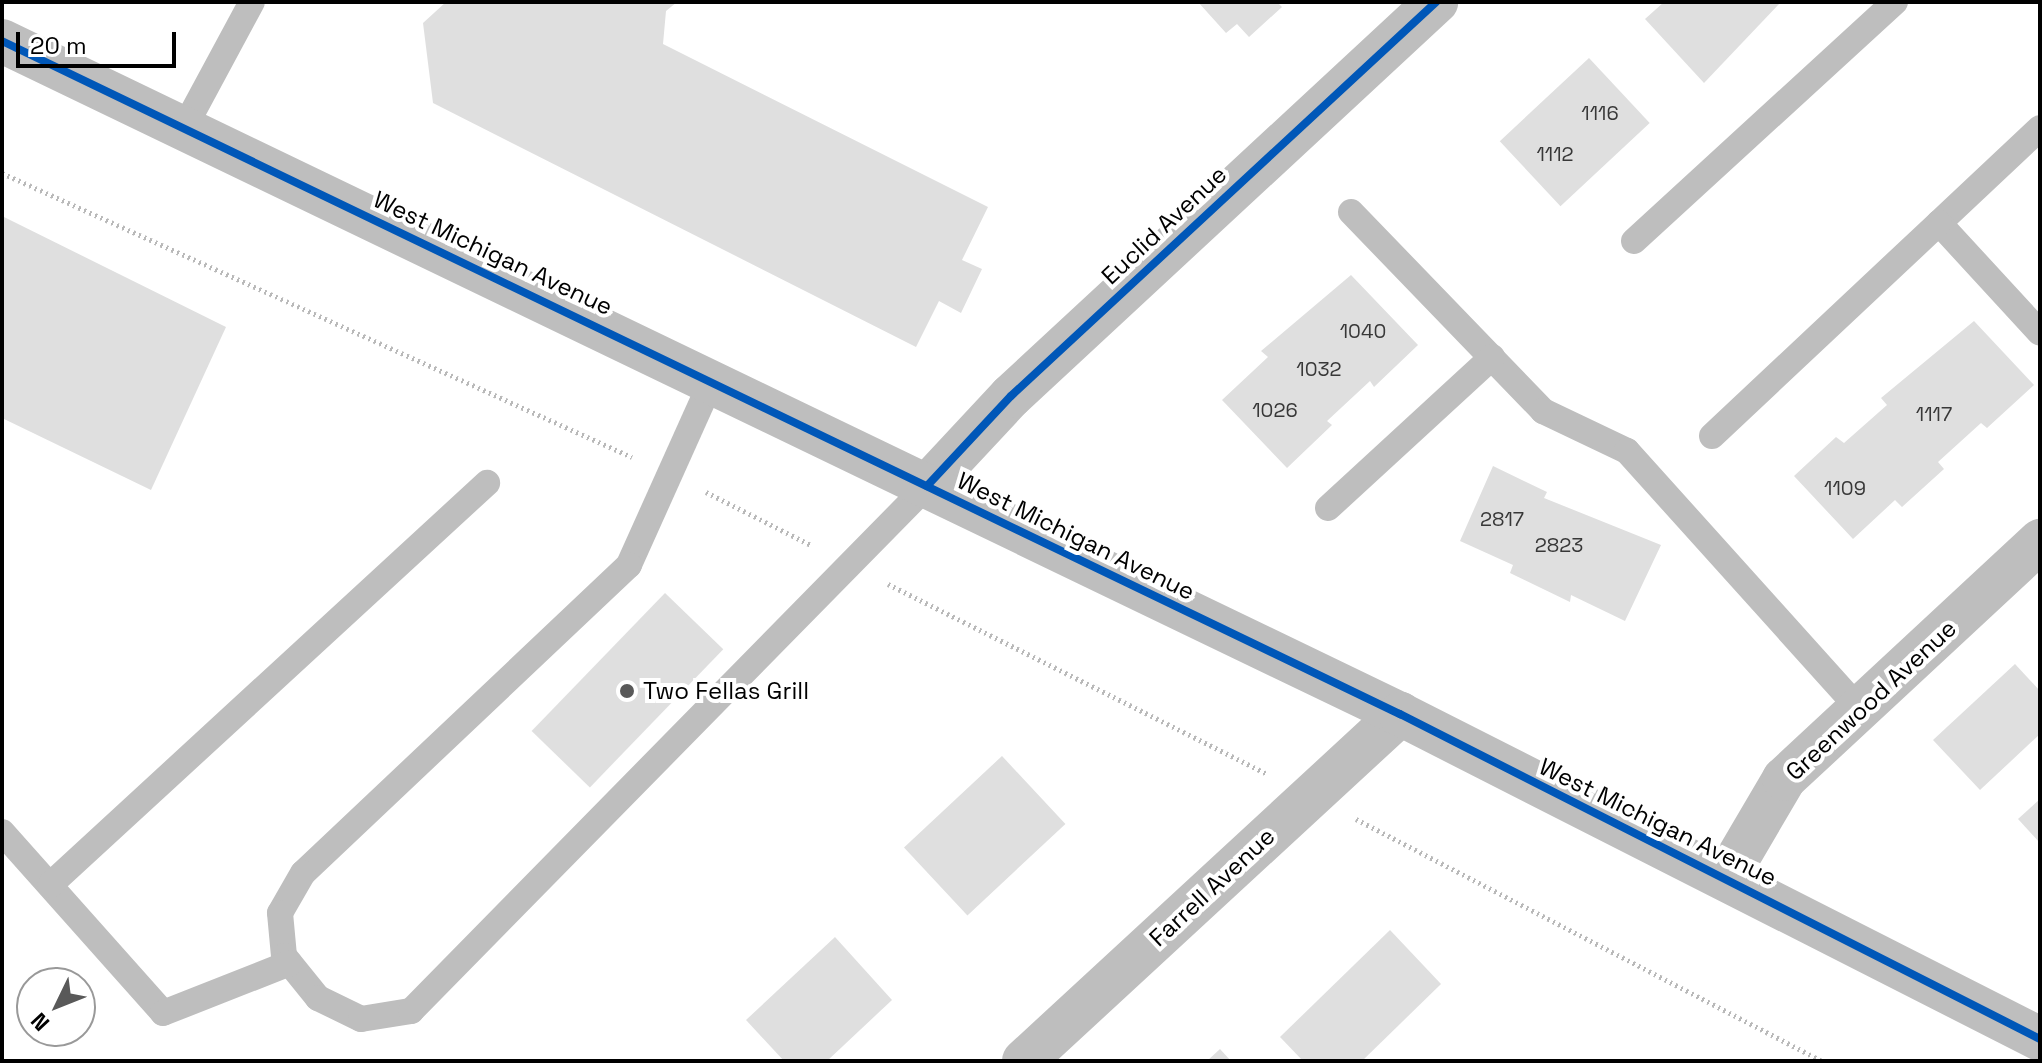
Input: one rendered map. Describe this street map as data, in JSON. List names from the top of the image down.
{
  "streets": {
    "street": [
      "Euclid Avenue",
      "West Michigan Avenue",
      "Greenwood Avenue",
      "Farrell Avenue"
    ]
  },
  "crossings": [
    ["Euclid Avenue", "West Michigan Avenue"],
    ["West Michigan Avenue", "Greenwood Avenue"],
    ["West Michigan Avenue", "Farrell Avenue"]
  ],
  "places": ["Two Fellas Grill"],
  "house_numbers": [
    "1116",
    "1112",
    "1040",
    "1032",
    "1026",
    "1117",
    "1109",
    "2817",
    "2823"
  ],
  "scale_bar": "20 m",
  "north": "bottom left"
}
